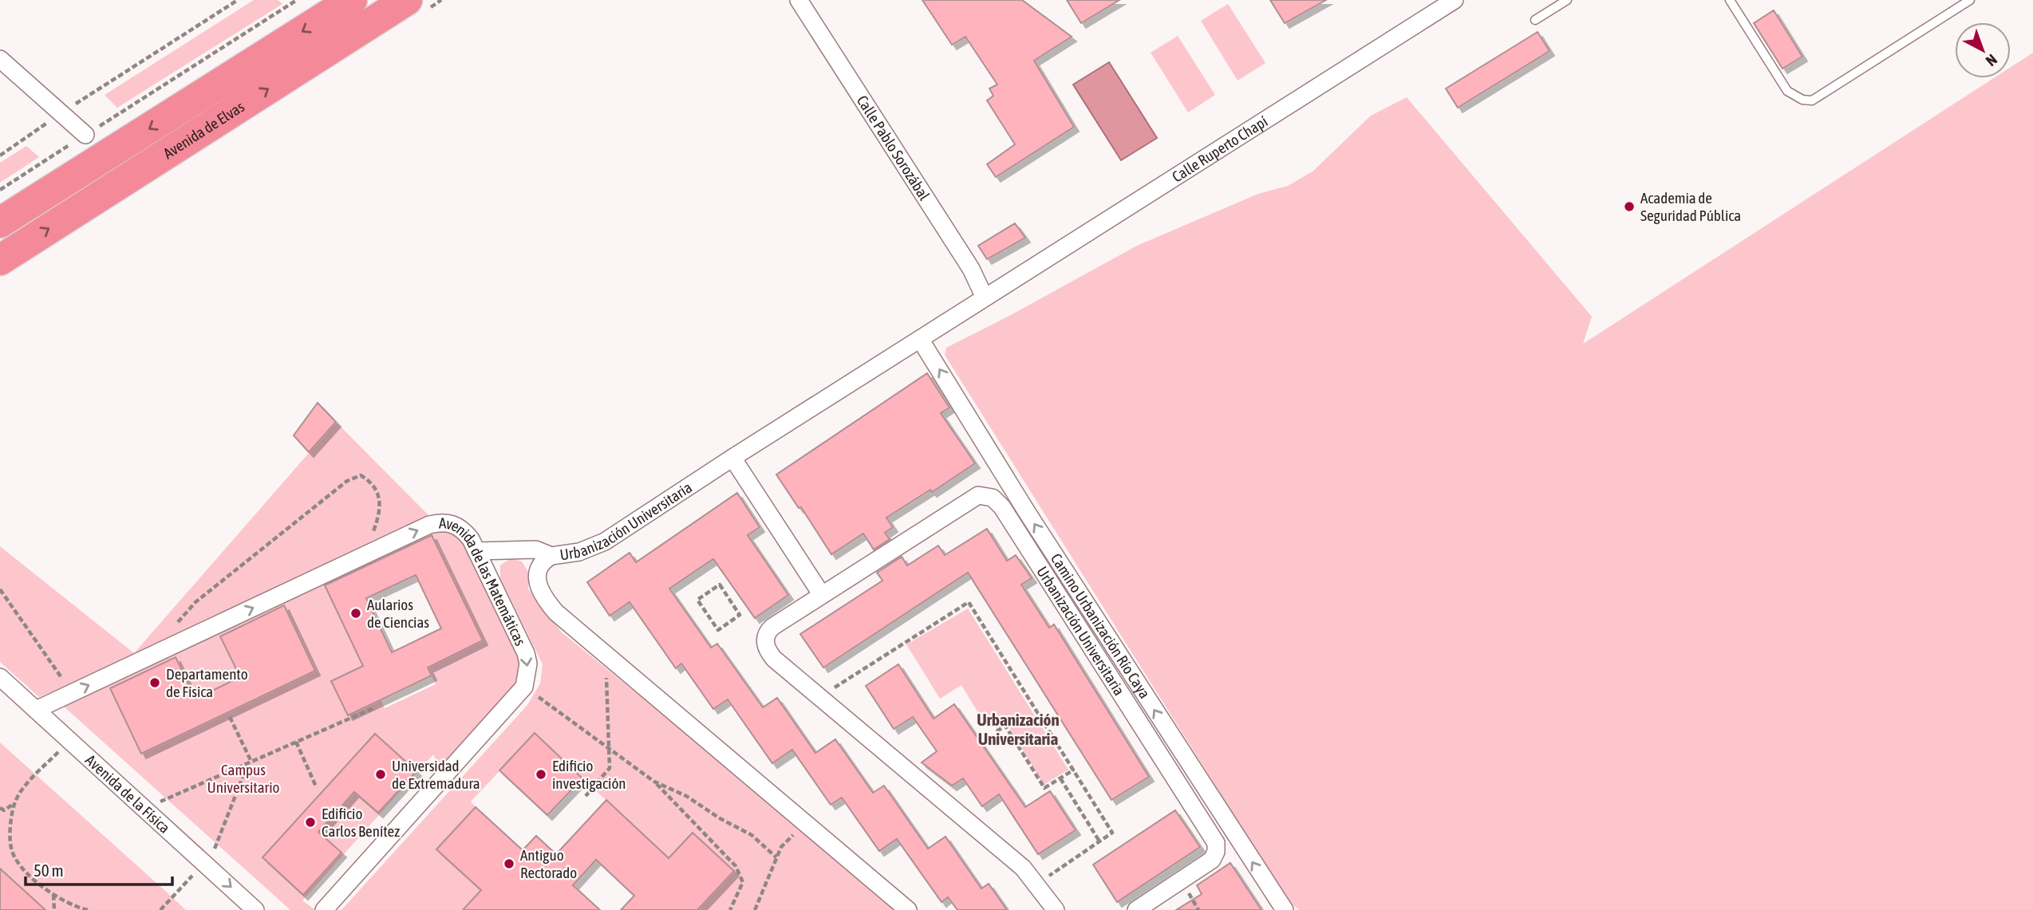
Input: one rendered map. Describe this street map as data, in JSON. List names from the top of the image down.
{
  "streets": {
    "highway": ["Avenida de Elvas"],
    "street": [
      "Calle Pablo Sorozábal",
      "Calle Ruperto Chapí",
      "Urbanización Universitaria",
      "Avenida de las Matemáticas",
      "Camino Urbanización Río Caya",
      "Avenida de la Física"
    ]
  },
  "crossings": [
    ["Calle Pablo Sorozábal", "Calle Ruperto Chapí"],
    ["Calle Pablo Sorozábal", "Urbanización Universitaria"],
    ["Calle Ruperto Chapí", "Urbanización Universitaria"],
    ["Urbanización Universitaria", "Avenida de las Matemáticas"],
    ["Urbanización Universitaria", "Camino Urbanización Río Caya"],
    ["Avenida de las Matemáticas", "Avenida de la Física"]
  ],
  "one_way": ["Camino Urbanización Río Caya"],
  "districts": ["Urbanización Universitaria"],
  "parks": ["Campus Universitario"],
  "places": [
    "Academia de Seguridad Pública",
    "Aularios de Ciencias",
    "Departamento de Física",
    "Universidad de Extremadura",
    "Edificio investigación",
    "Edificio Carlos Benítez",
    "Antiguo Rectorado"
  ],
  "scale_bar": "50 m",
  "north": "bottom right"
}
